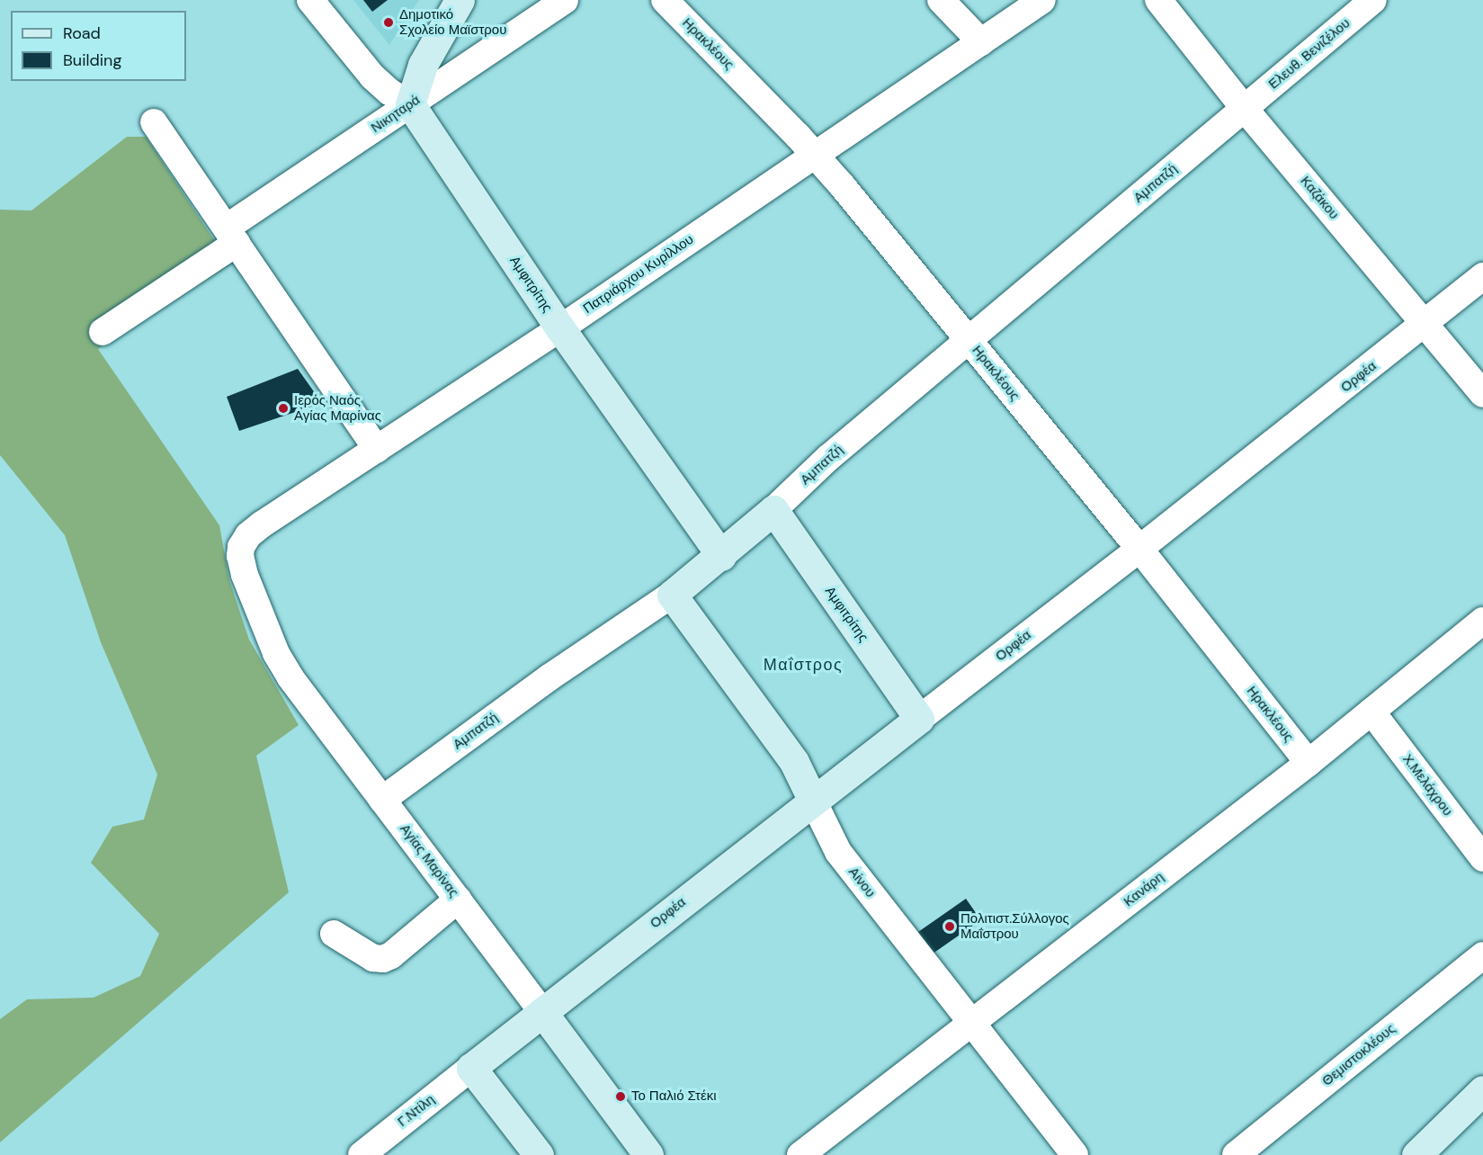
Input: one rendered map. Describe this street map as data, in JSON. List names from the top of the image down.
{
  "streets": {
    "street": [
      "Ηρακλέους",
      "Ελευθ. Βενιζέλου",
      "Νικηταρά",
      "Αμπατζή",
      "Καζάκου",
      "Πατριάρχου Κυρίλλου",
      "Αμφιτρίτης",
      "Ορφέα",
      "Χ.Μελάχρου",
      "Αγίας Μαρίνας",
      "Αίνου",
      "Κανάρη",
      "Θεμιστοκλέους",
      "Γ.Ντίλη"
    ]
  },
  "crossings": [
    ["Ηρακλέους", "Αμπατζή"],
    ["Ηρακλέους", "Πατριάρχου Κυρίλλου"],
    ["Ηρακλέους", "Ορφέα"],
    ["Ηρακλέους", "Κανάρη"],
    ["Ελευθ. Βενιζέλου", "Αμπατζή"],
    ["Ελευθ. Βενιζέλου", "Καζάκου"],
    ["Νικηταρά", "Αμφιτρίτης"],
    ["Αμπατζή", "Καζάκου"],
    ["Αμπατζή", "Αμφιτρίτης"],
    ["Αμπατζή", "Αγίας Μαρίνας"],
    ["Αμπατζή", "Αίνου"],
    ["Καζάκου", "Ορφέα"],
    ["Πατριάρχου Κυρίλλου", "Αμφιτρίτης"],
    ["Πατριάρχου Κυρίλλου", "Αγίας Μαρίνας"],
    ["Αμφιτρίτης", "Ορφέα"],
    ["Ορφέα", "Αγίας Μαρίνας"],
    ["Ορφέα", "Αίνου"],
    ["Ορφέα", "Γ.Ντίλη"],
    ["Χ.Μελάχρου", "Κανάρη"],
    ["Αίνου", "Κανάρη"]
  ],
  "districts": ["Μαΐστρος"],
  "places": [
    "Δημοτικό Σχολείο Μαϊστρου",
    "Ιερός Ναός Αγίας Μαρίνας",
    "Πολιτιστ.Σύλλογος Μαΐστρου",
    "Το Παλιό Στέκι"
  ],
  "legend": ["Road", "Building"]
}
